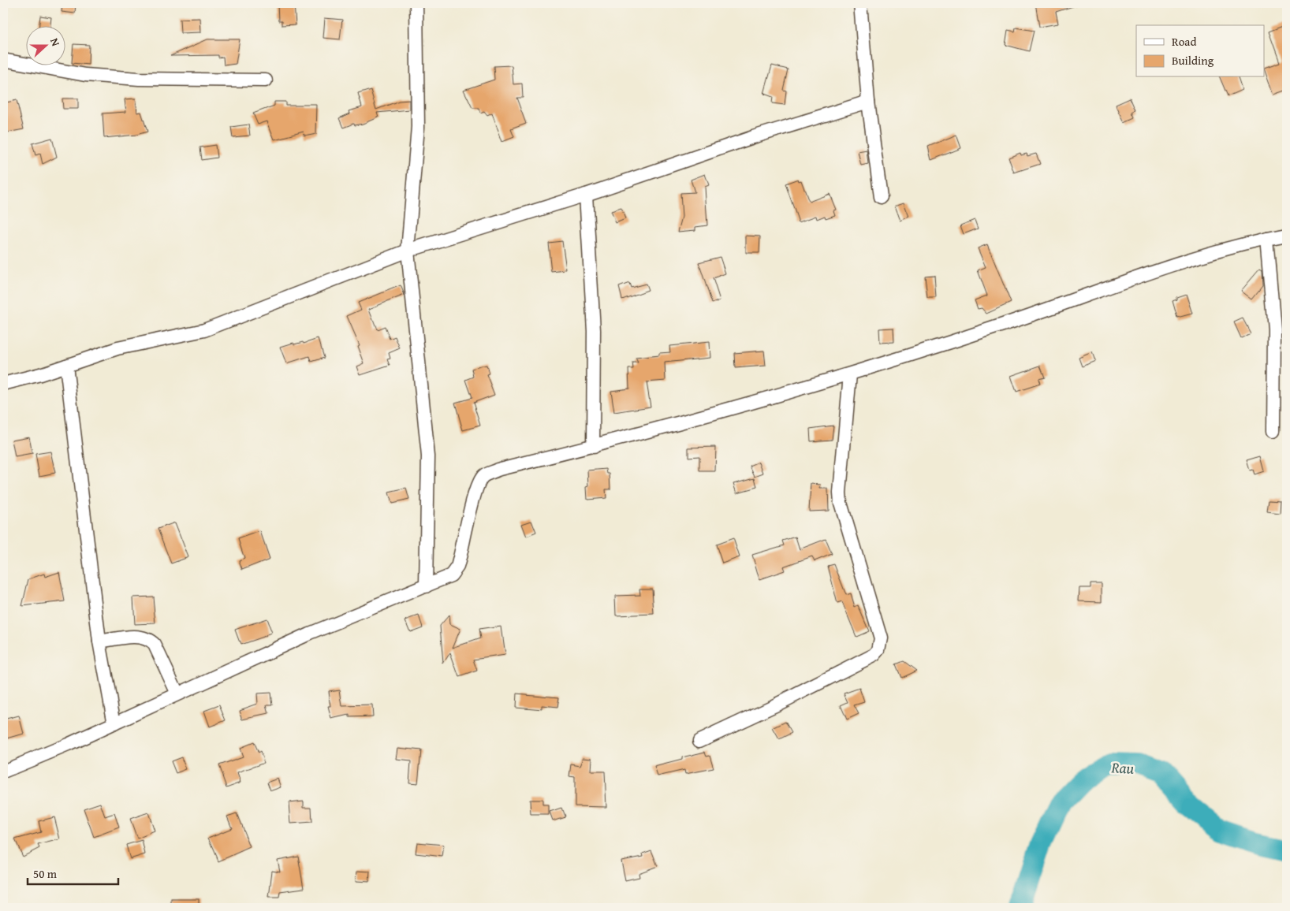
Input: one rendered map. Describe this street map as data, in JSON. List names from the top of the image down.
{
  "water": ["Rau"],
  "legend": ["Road", "Building"],
  "scale_bar": "50 m",
  "north": "right"
}
